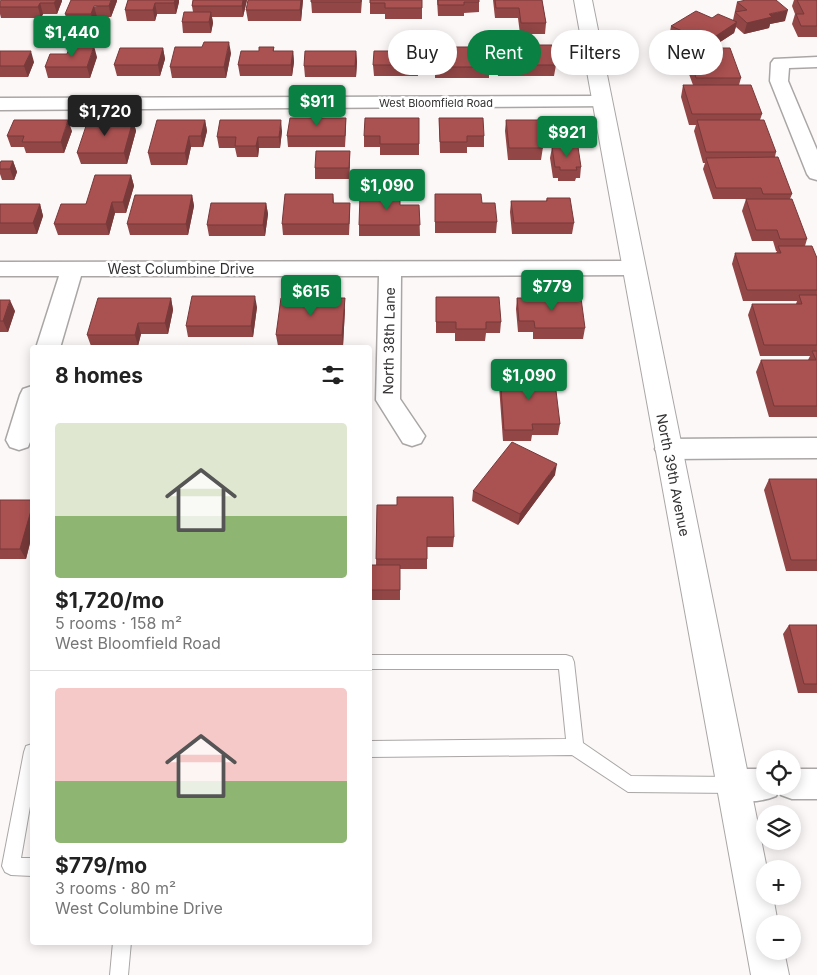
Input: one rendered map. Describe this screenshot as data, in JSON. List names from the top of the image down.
{
  "streets": {
    "street": [
      "West Bloomfield Road",
      "West Columbine Drive",
      "North 38th Lane",
      "North 39th Avenue"
    ]
  },
  "crossings": [
    ["West Bloomfield Road", "North 39th Avenue"],
    ["West Columbine Drive", "North 38th Lane"],
    ["West Columbine Drive", "North 39th Avenue"]
  ],
  "page": {
    "price": [
      "$1,440",
      "$911",
      "$1,720",
      "$921",
      "$1,090",
      "$779",
      "$615",
      "$1,090"
    ],
    "chip": [
      "Buy",
      "Rent",
      "Filters",
      "New"
    ],
    "heading": "8 homes",
    "list": [
      {
        "name": "$1,720/mo",
        "note": "5 rooms · 158 m² · West Bloomfield Road"
      },
      {
        "name": "$779/mo",
        "note": "3 rooms · 80 m² · West Columbine Drive"
      }
    ],
    "map_buttons": ["+", "−"]
  }
}
